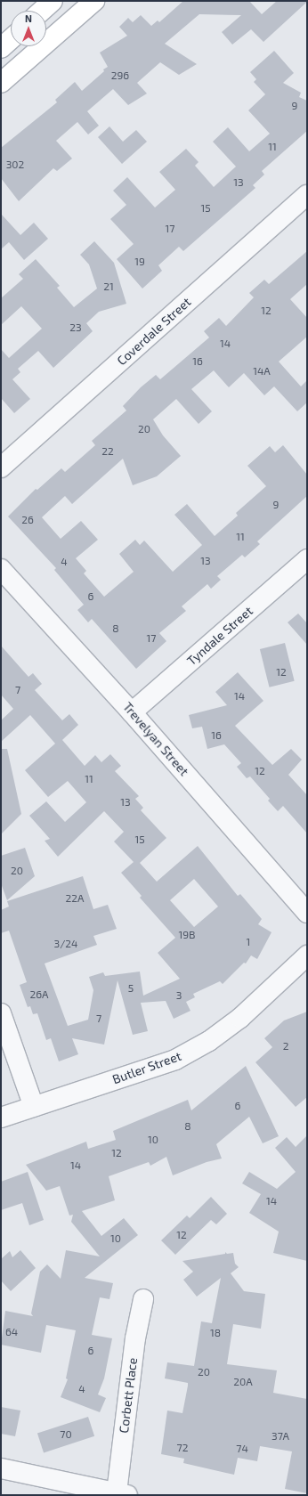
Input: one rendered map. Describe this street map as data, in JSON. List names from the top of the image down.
{
  "streets": {
    "street": [
      "Coverdale Street",
      "Tyndale Street",
      "Trevelyan Street",
      "Butler Street",
      "Corbett Place"
    ]
  },
  "crossings": [
    ["Tyndale Street", "Trevelyan Street"]
  ],
  "house_numbers": [
    "296",
    "9",
    "11",
    "302",
    "13",
    "15",
    "17",
    "19",
    "21",
    "12",
    "23",
    "14",
    "16",
    "14A",
    "20",
    "22",
    "9",
    "26",
    "11",
    "13",
    "4",
    "6",
    "8",
    "17",
    "12",
    "7",
    "14",
    "16",
    "12",
    "11",
    "13",
    "15",
    "20",
    "22A",
    "19B",
    "1",
    "3/24",
    "5",
    "26A",
    "3",
    "7",
    "2",
    "6",
    "8",
    "10",
    "12",
    "14",
    "14",
    "12",
    "10",
    "64",
    "18",
    "6",
    "20",
    "20A",
    "4",
    "70",
    "37A",
    "72",
    "74"
  ],
  "north": "top"
}
